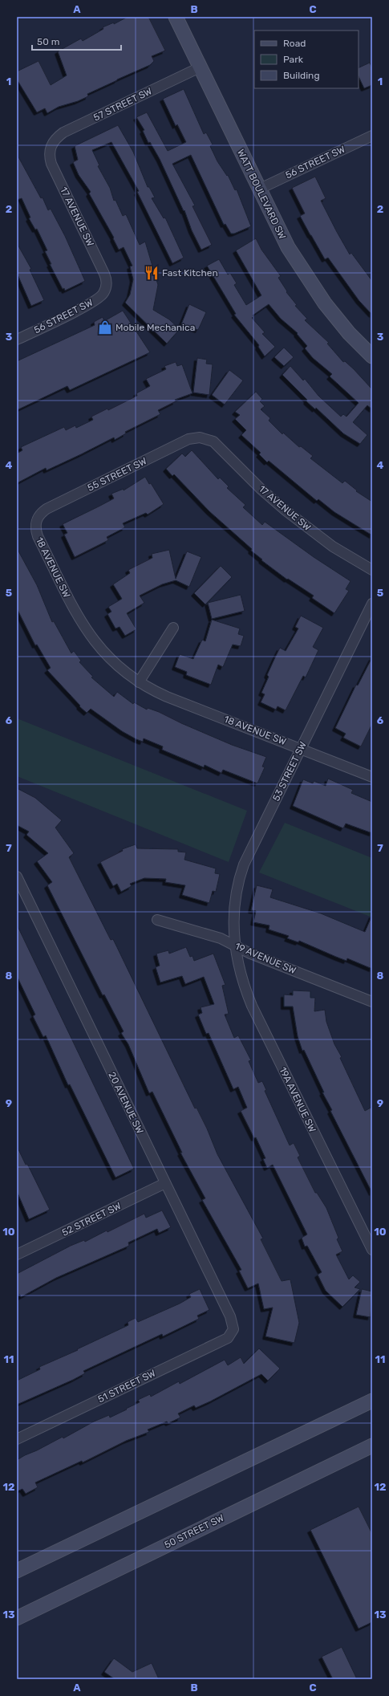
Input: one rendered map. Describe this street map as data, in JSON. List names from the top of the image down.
{
  "streets": {
    "main road": ["WATT BOULEVARD SW", "50 STREET SW"],
    "street": [
      "57 STREET SW",
      "56 STREET SW",
      "17 AVENUE SW",
      "55 STREET SW",
      "18 AVENUE SW",
      "53 STREET SW",
      "19 AVENUE SW",
      "19A AVENUE SW",
      "20 AVENUE SW",
      "52 STREET SW",
      "51 STREET SW"
    ]
  },
  "crossings": [
    ["57 STREET SW", "WATT BOULEVARD SW"],
    ["57 STREET SW", "17 AVENUE SW"],
    ["56 STREET SW", "WATT BOULEVARD SW"],
    ["56 STREET SW", "17 AVENUE SW"],
    ["17 AVENUE SW", "55 STREET SW"],
    ["55 STREET SW", "18 AVENUE SW"],
    ["18 AVENUE SW", "53 STREET SW"],
    ["53 STREET SW", "19 AVENUE SW"],
    ["53 STREET SW", "19A AVENUE SW"],
    ["19 AVENUE SW", "19A AVENUE SW"],
    ["20 AVENUE SW", "52 STREET SW"],
    ["20 AVENUE SW", "51 STREET SW"]
  ],
  "places": {
    "restaurant": ["Fast Kitchen"],
    "shop": ["Mobile Mechanica"]
  },
  "legend": ["Road", "Park", "Building"],
  "scale_bar": "50 m",
  "grid": {
    "columns": ["A", "B", "C"],
    "rows": [
      "1",
      "2",
      "3",
      "4",
      "5",
      "6",
      "7",
      "8",
      "9",
      "10",
      "11",
      "12",
      "13"
    ]
  }
}
